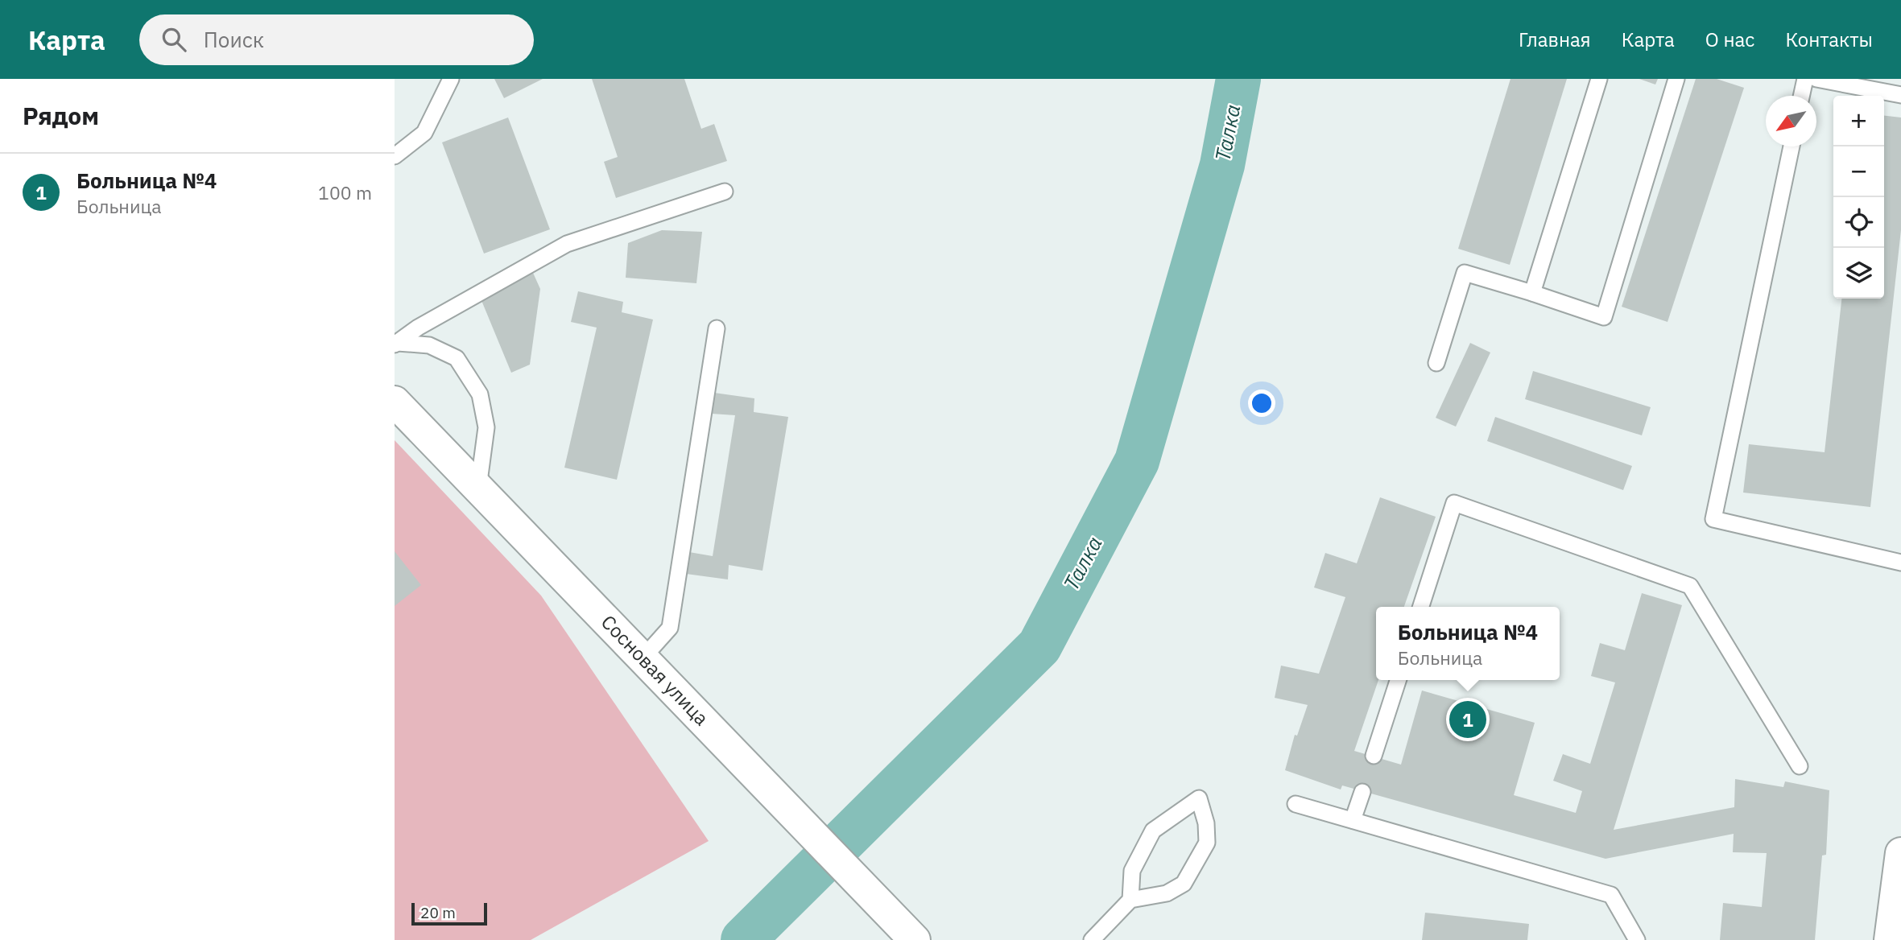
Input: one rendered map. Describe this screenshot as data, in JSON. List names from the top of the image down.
{
  "streets": {
    "street": ["Сосновая улица"]
  },
  "water": ["Талка"],
  "scale_bar": "20 m",
  "north": "bottom left",
  "page": {
    "header": "Карта",
    "search": "Поиск",
    "nav": [
      "Главная",
      "Карта",
      "О нас",
      "Контакты"
    ],
    "heading": "Рядом",
    "map_buttons": ["+", "−"],
    "list": [
      {
        "mark": "1",
        "name": "Больница №4",
        "note": "Больница",
        "value": "100 m"
      }
    ],
    "popup": ["Больница №4", "Больница"],
    "pins": "1",
    "scale": "20 m"
  }
}
